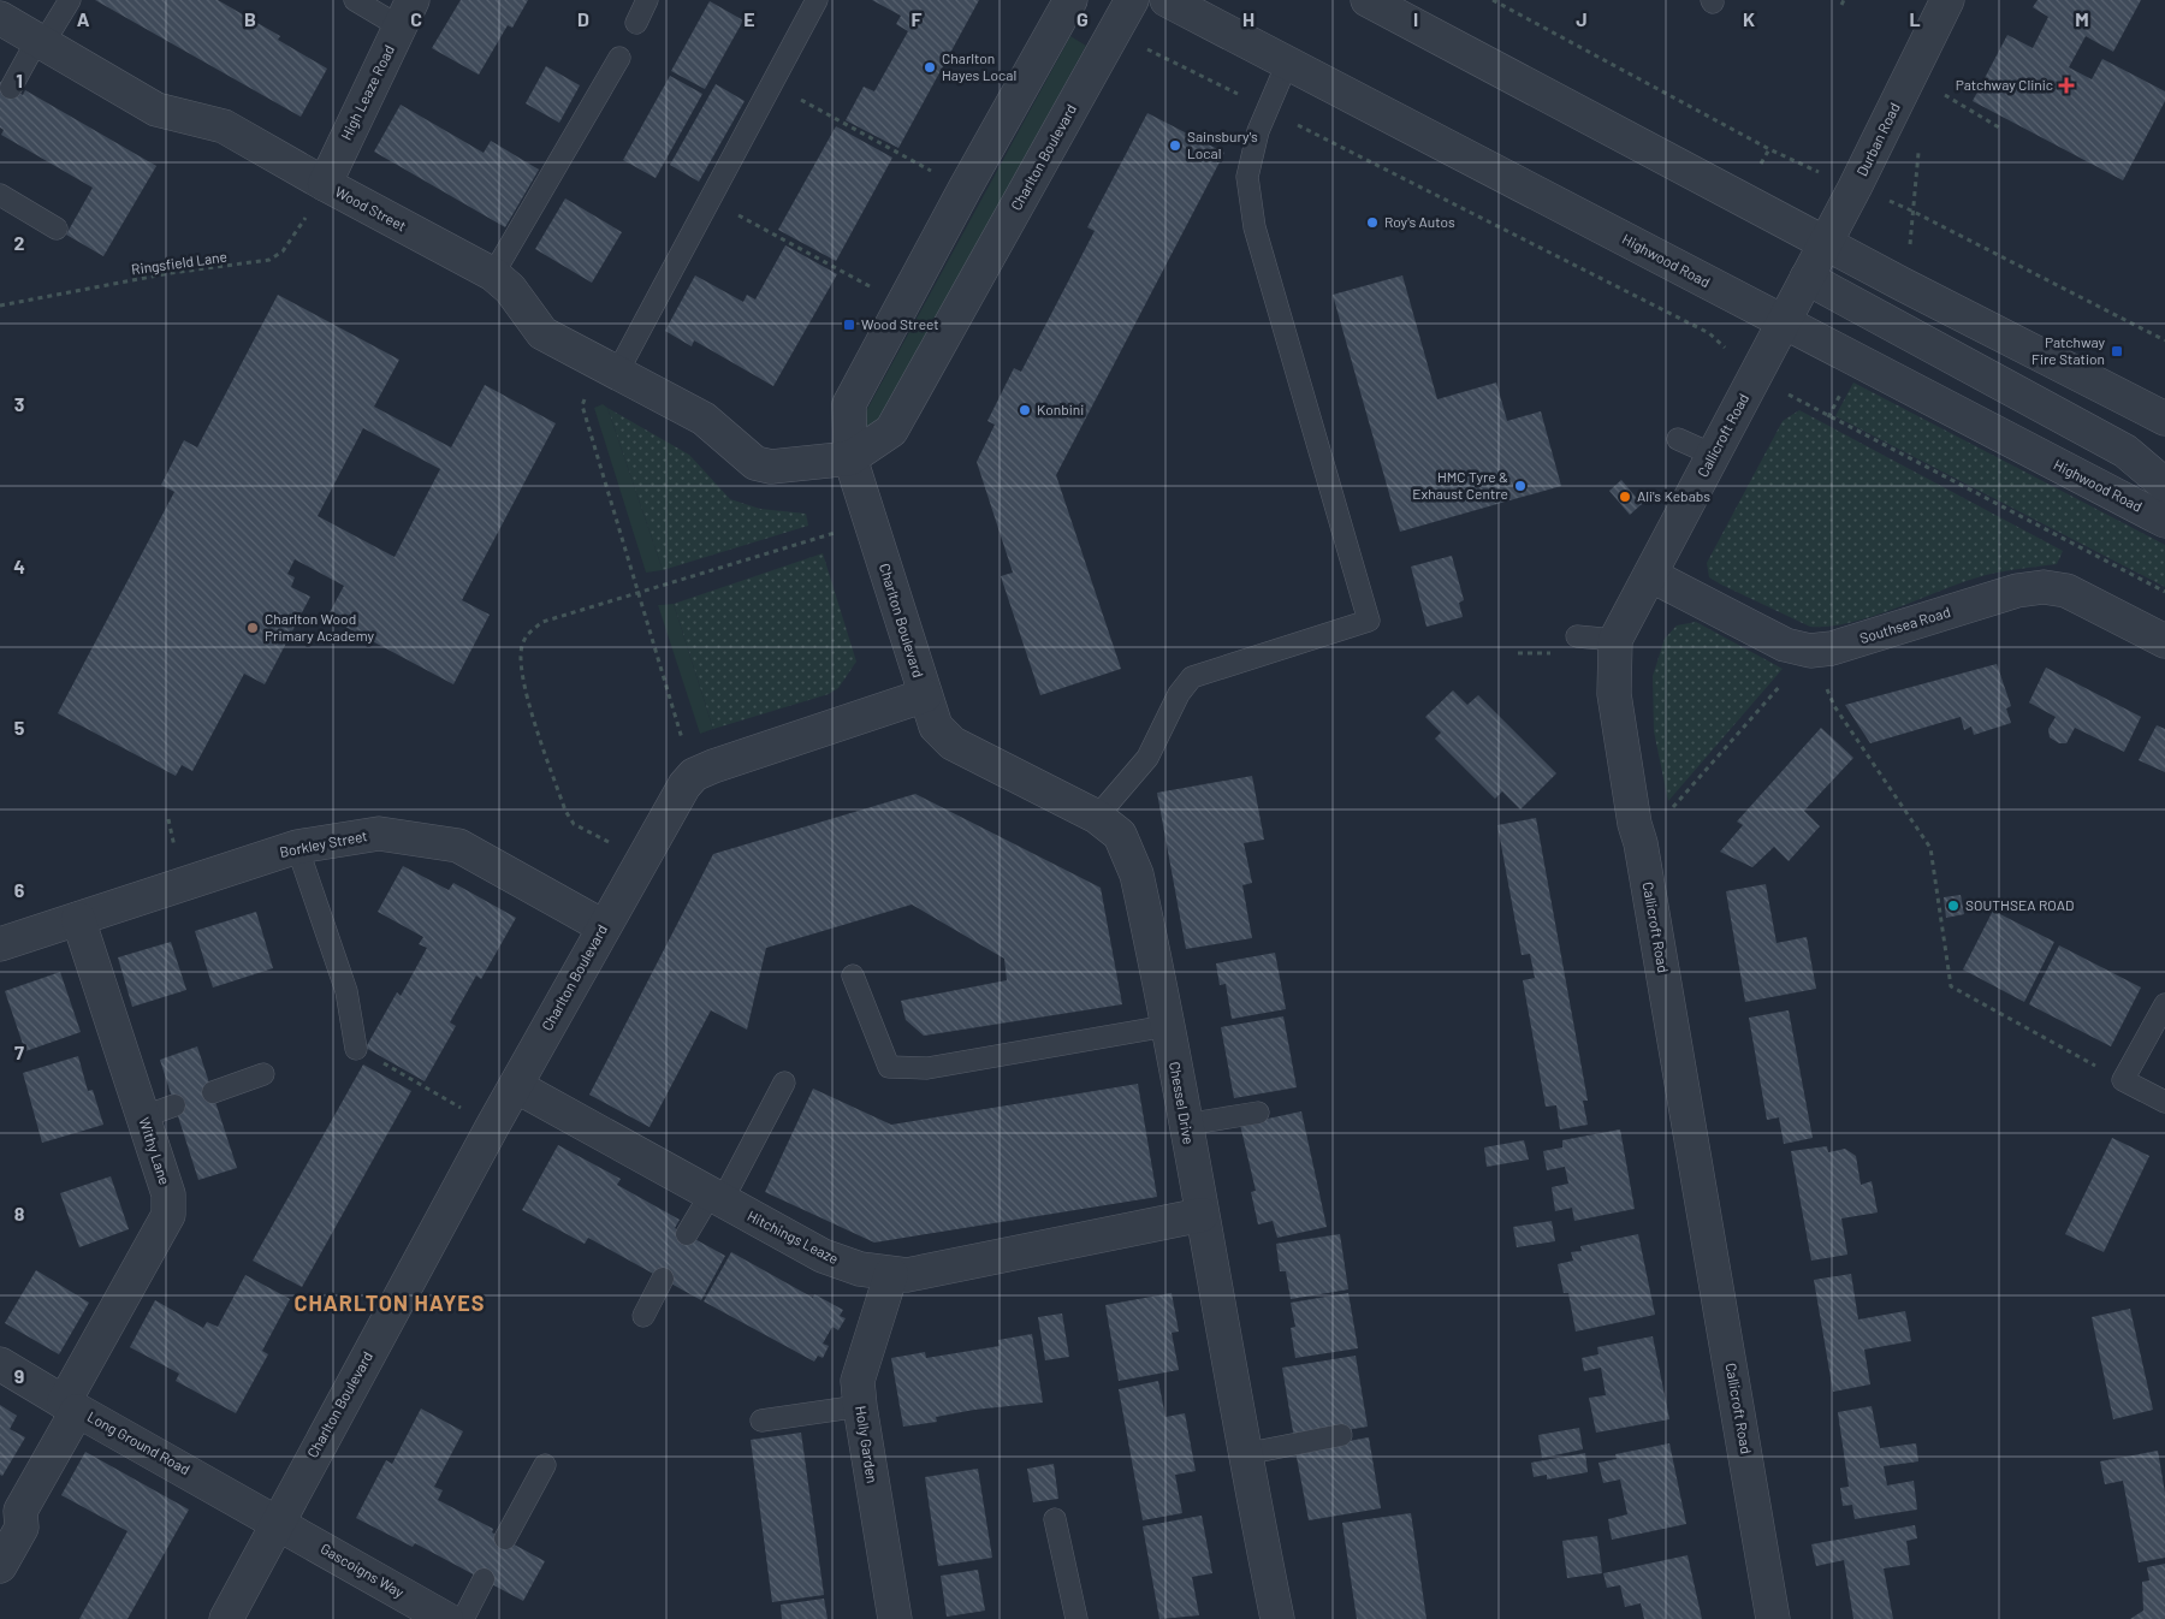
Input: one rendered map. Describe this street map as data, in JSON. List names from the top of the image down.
{
  "streets": {
    "street": [
      "High Leaze Road",
      "Durban Road",
      "Charlton Boulevard",
      "Wood Street",
      "Highwood Road",
      "Callicroft Road",
      "Southsea Road",
      "Borkley Street",
      "Chessel Drive",
      "Withy Lane",
      "Hitchings Leaze",
      "Long Ground Road",
      "Holly Garden",
      "Gascoigns Way"
    ],
    "path": ["Ringsfield Lane"]
  },
  "crossings": [
    ["High Leaze Road", "Wood Street"],
    ["High Leaze Road", "Ringsfield Lane"],
    ["Durban Road", "Callicroft Road"],
    ["Charlton Boulevard", "Wood Street"],
    ["Charlton Boulevard", "Borkley Street"],
    ["Charlton Boulevard", "Chessel Drive"],
    ["Charlton Boulevard", "Hitchings Leaze"],
    ["Charlton Boulevard", "Long Ground Road"],
    ["Charlton Boulevard", "Gascoigns Way"],
    ["Wood Street", "Ringsfield Lane"],
    ["Highwood Road", "Callicroft Road"],
    ["Callicroft Road", "Southsea Road"],
    ["Borkley Street", "Withy Lane"],
    ["Chessel Drive", "Hitchings Leaze"],
    ["Withy Lane", "Long Ground Road"],
    ["Hitchings Leaze", "Holly Garden"],
    ["Long Ground Road", "Gascoigns Way"]
  ],
  "districts": ["CHARLTON HAYES"],
  "places": {
    "other": [
      "Charlton Hayes Local",
      "Sainsbury's Local",
      "Roy's Autos",
      "Konbini",
      "HMC Tyre & Exhaust Centre",
      "Ali's Kebabs",
      "Charlton Wood Primary Academy",
      "SOUTHSEA ROAD"
    ],
    "health": ["Patchway Clinic"],
    "transit": ["Wood Street", "Patchway Fire Station"]
  },
  "grid": {
    "columns": [
      "A",
      "B",
      "C",
      "D",
      "E",
      "F",
      "G",
      "H",
      "I",
      "J",
      "K",
      "L",
      "M"
    ],
    "rows": [
      "1",
      "2",
      "3",
      "4",
      "5",
      "6",
      "7",
      "8",
      "9"
    ]
  }
}
